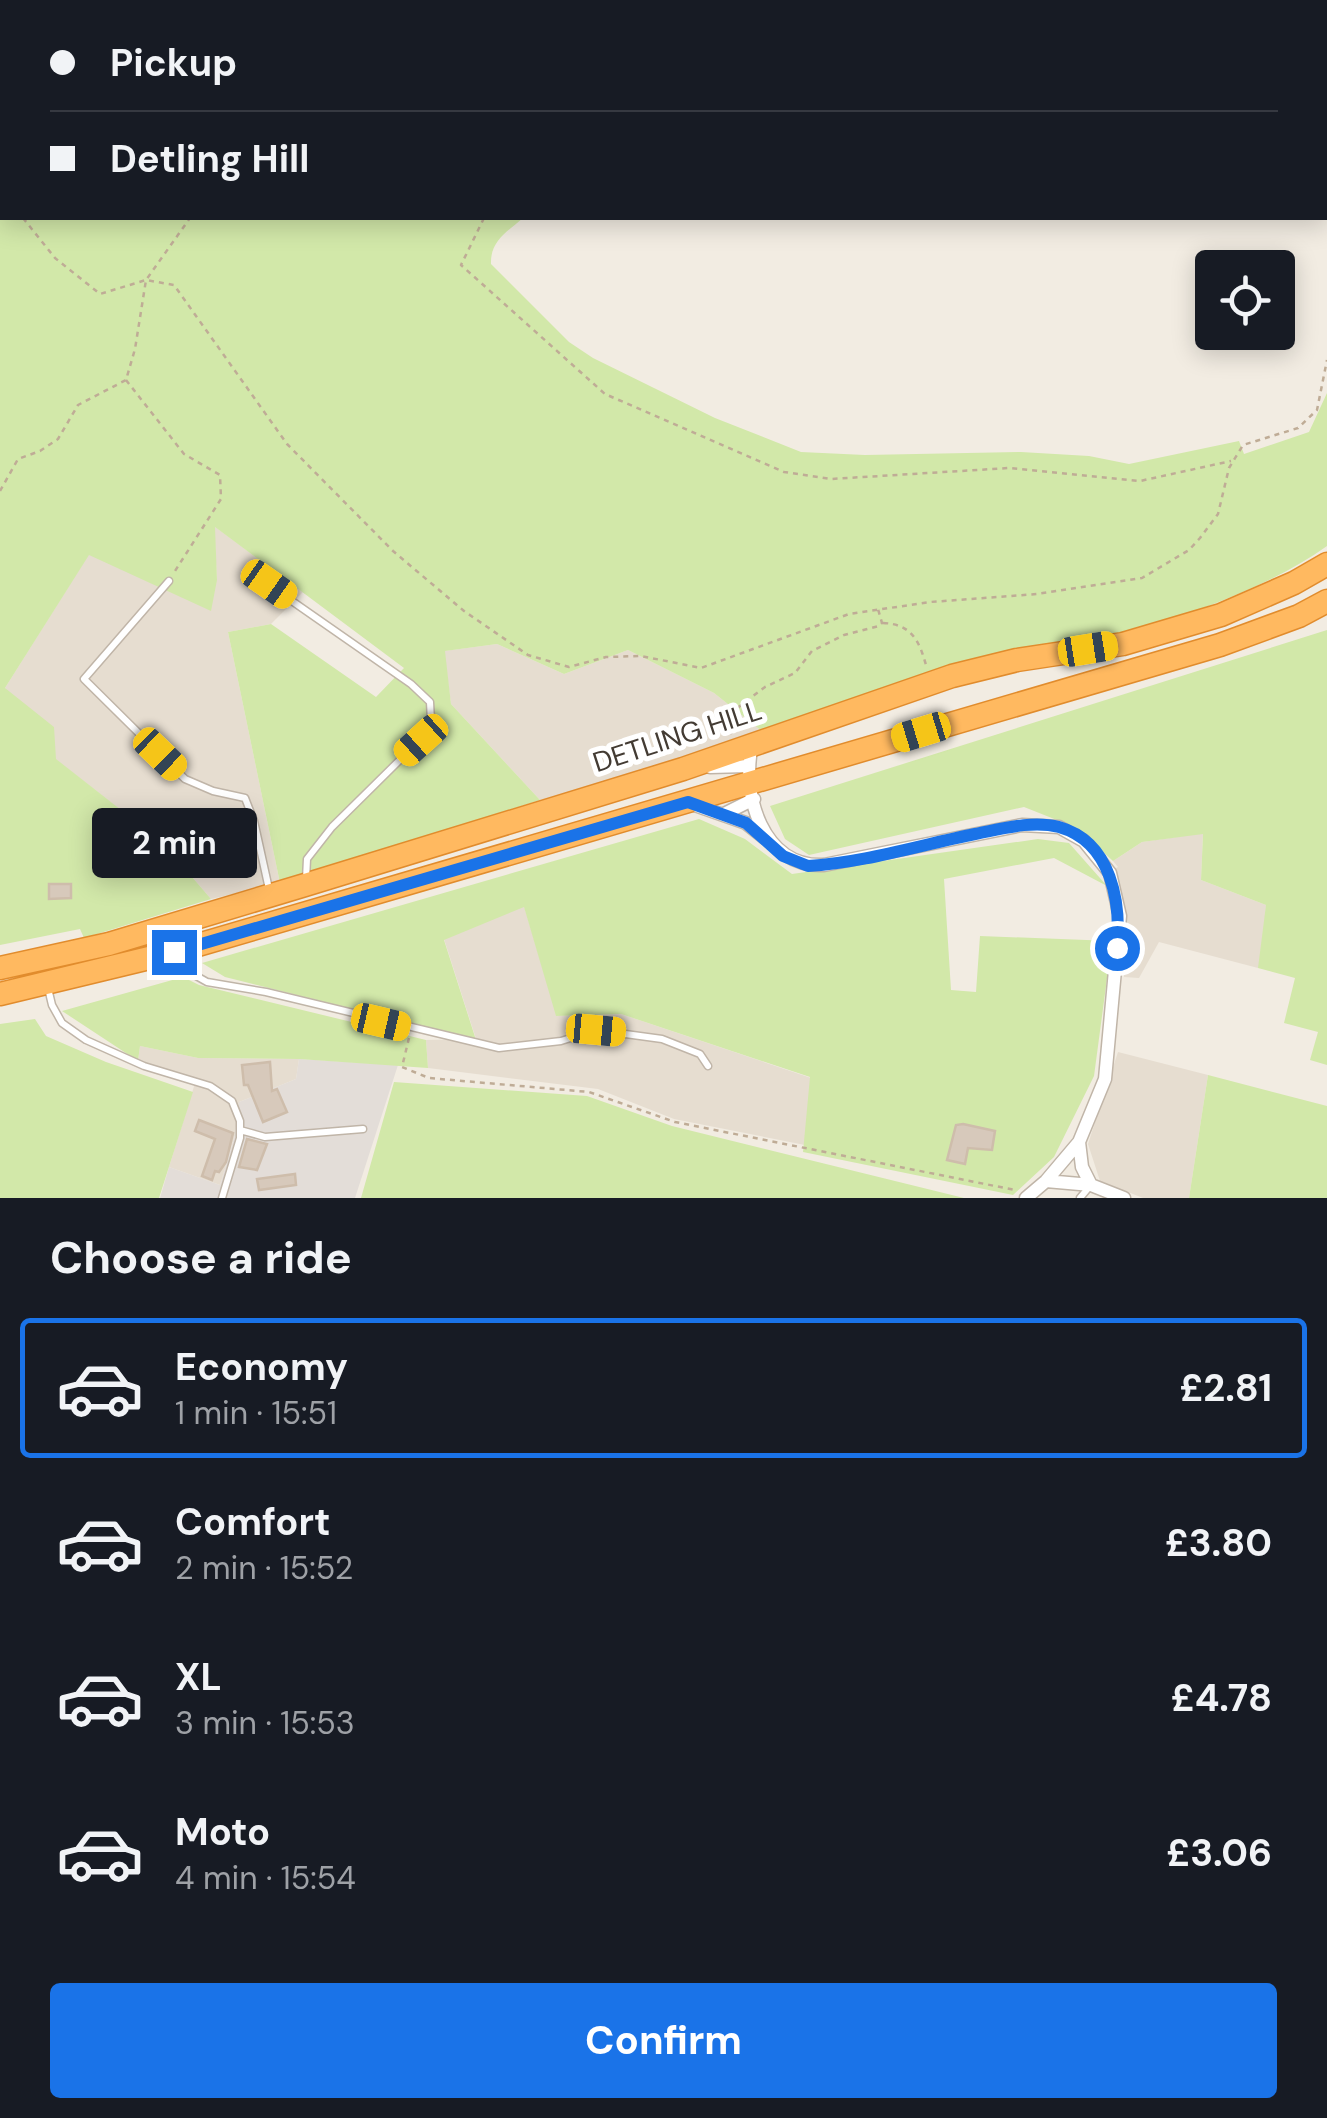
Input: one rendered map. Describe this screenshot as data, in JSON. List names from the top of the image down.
{
  "streets": {
    "highway": ["DETLING HILL"]
  },
  "page": {
    "banner": ["Pickup", "Detling Hill"],
    "bubble": "2 min",
    "heading": "Choose a ride",
    "list": [
      {
        "name": "Economy",
        "note": "1 min · 15:51",
        "value": "£2.81"
      },
      {
        "name": "Comfort",
        "note": "2 min · 15:52",
        "value": "£3.80"
      },
      {
        "name": "XL",
        "note": "3 min · 15:53",
        "value": "£4.78"
      },
      {
        "name": "Moto",
        "note": "4 min · 15:54",
        "value": "£3.06"
      }
    ],
    "buttons": "Confirm"
  }
}
